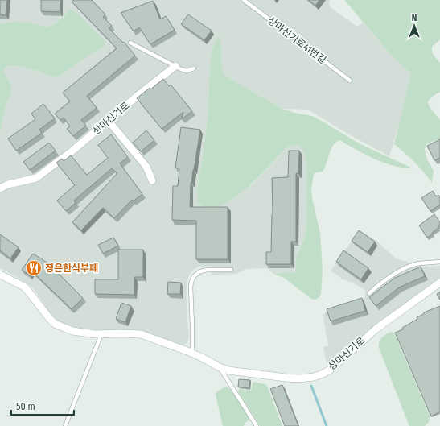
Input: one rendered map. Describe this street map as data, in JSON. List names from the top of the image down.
{
  "streets": {
    "street": ["상마신기로"],
    "lane": ["상마신기로41번길"]
  },
  "places": {
    "restaurant": ["정은한식부페"]
  },
  "scale_bar": "50 m",
  "north": "top"
}
